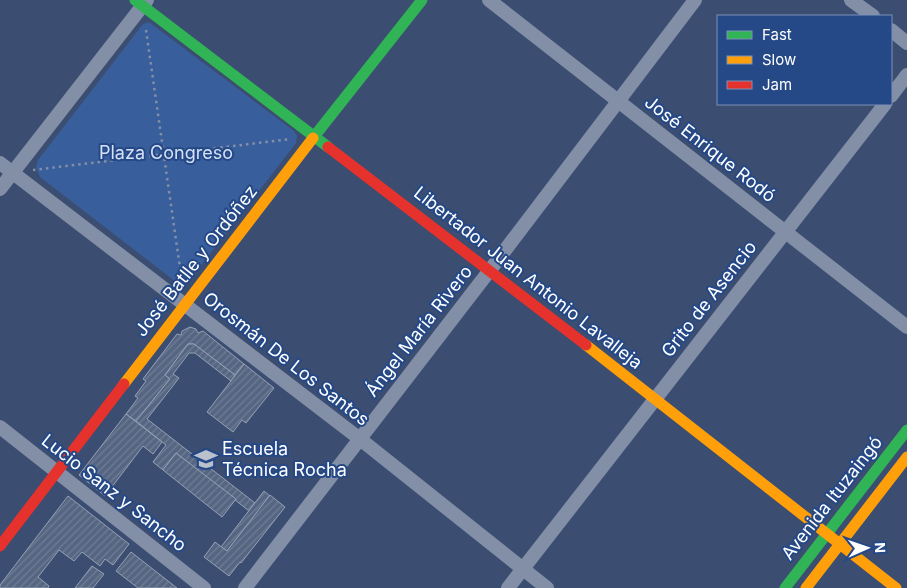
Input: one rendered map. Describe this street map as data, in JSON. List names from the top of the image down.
{
  "streets": {
    "street": [
      "José Enrique Rodó",
      "José Batlle y Ordóñez",
      "Libertador Juan Antonio Lavalleja",
      "Grito de Asencio",
      "Ángel María Rivero",
      "Orosmán De Los Santos",
      "Lucio Sanz y Sancho",
      "Avenida Ituzaingó"
    ]
  },
  "crossings": [
    ["José Enrique Rodó", "Grito de Asencio"],
    ["José Enrique Rodó", "Ángel María Rivero"],
    ["José Batlle y Ordóñez", "Libertador Juan Antonio Lavalleja"],
    ["José Batlle y Ordóñez", "Orosmán De Los Santos"],
    ["José Batlle y Ordóñez", "Lucio Sanz y Sancho"],
    ["Libertador Juan Antonio Lavalleja", "Grito de Asencio"],
    ["Libertador Juan Antonio Lavalleja", "Ángel María Rivero"],
    ["Libertador Juan Antonio Lavalleja", "Avenida Ituzaingó"],
    ["Grito de Asencio", "Orosmán De Los Santos"],
    ["Ángel María Rivero", "Orosmán De Los Santos"]
  ],
  "parks": ["Plaza Congreso"],
  "places": {
    "school or university": ["Escuela Técnica Rocha"]
  },
  "legend": ["Fast", "Slow", "Jam"],
  "north": "right"
}
